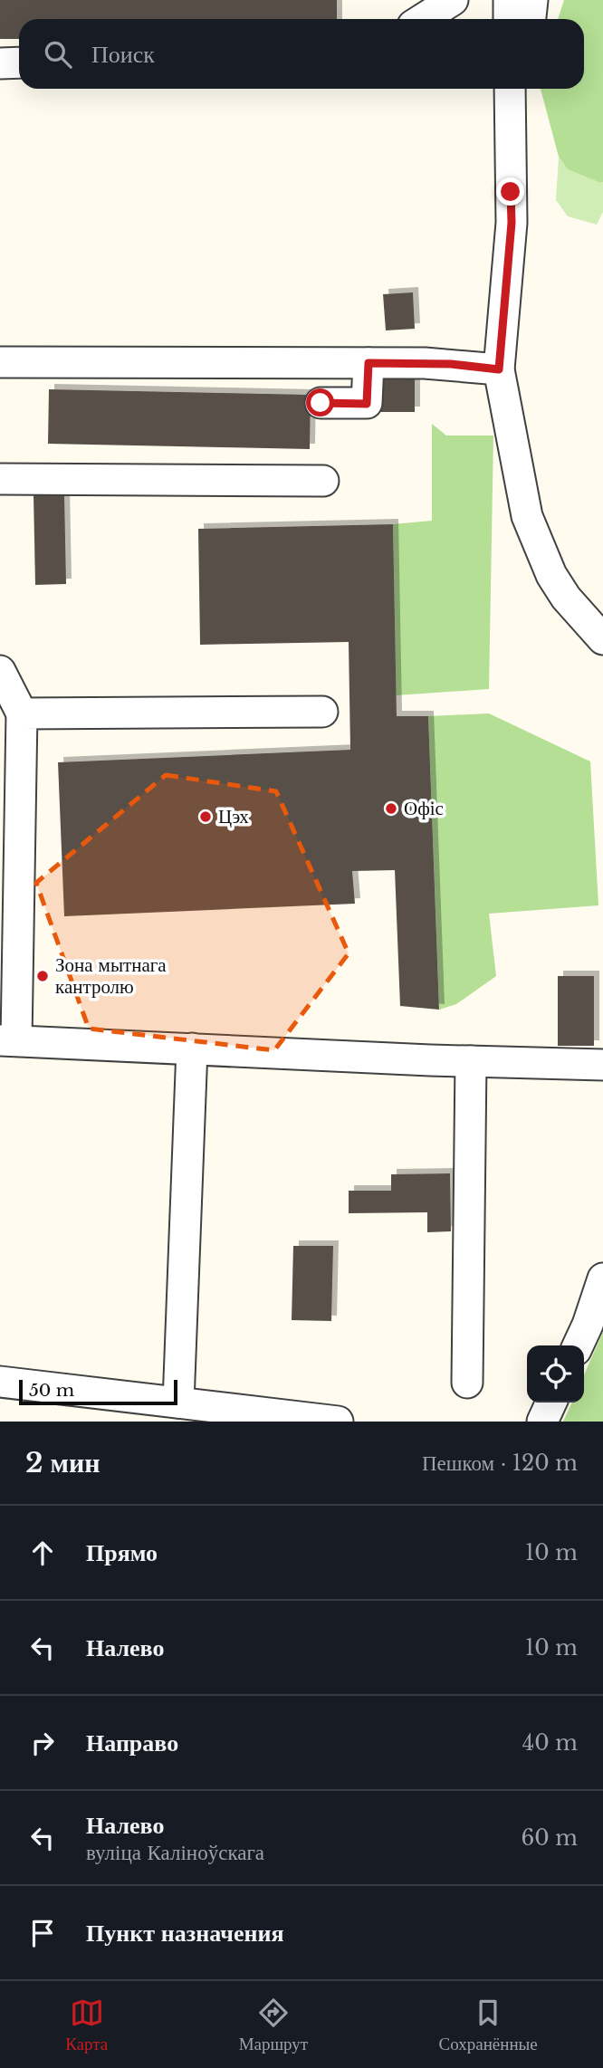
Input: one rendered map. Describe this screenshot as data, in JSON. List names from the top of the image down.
{
  "places": ["Офіс", "Цэх", "Зона мытнага кантролю"],
  "scale_bar": "50 m",
  "page": {
    "search": "Поиск",
    "scale": "50 m",
    "heading": ["2 мин", "Пешком · 120 m"],
    "list": [
      ["Прямо", "10 m"],
      ["Налево", "10 m"],
      ["Направо", "40 m"],
      ["Налево", "вуліца Каліноўскага", "60 m"],
      "Пункт назначения"
    ],
    "nav": ["Карта", "Маршрут", "Сохранённые"]
  }
}
